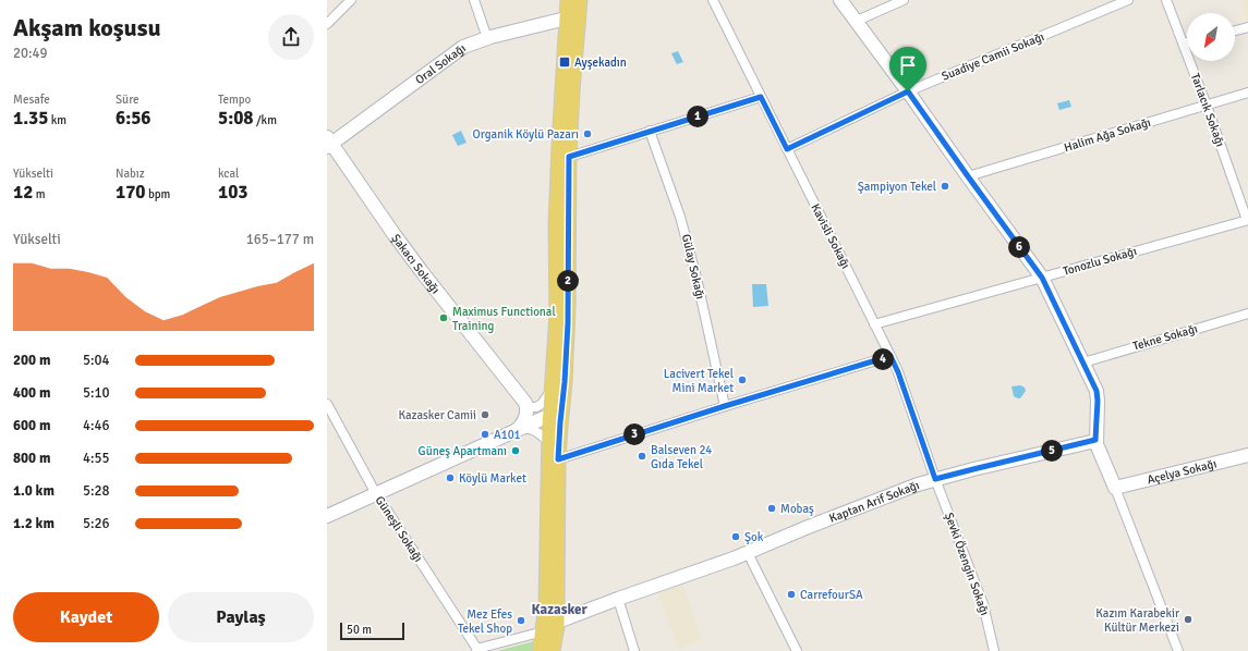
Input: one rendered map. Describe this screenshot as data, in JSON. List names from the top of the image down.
{
  "streets": {
    "street": [
      "Suadiye Camii Sokağı",
      "Oral Sokağı",
      "Tarlacık Sokağı",
      "Halim Ağa Sokağı",
      "Kavisli Sokağı",
      "Tonozlu Sokağı",
      "Şakacı Sokağı",
      "Gülay Sokağı",
      "Tekne Sokağı",
      "Açelya Sokağı",
      "Kaptan Arif Sokağı",
      "Güneşli Sokağı",
      "Şevki Özengin Sokağı"
    ]
  },
  "crossings": [
    ["Suadiye Camii Sokağı", "Kavisli Sokağı"],
    ["Oral Sokağı", "Şakacı Sokağı"],
    ["Tarlacık Sokağı", "Halim Ağa Sokağı"],
    ["Tarlacık Sokağı", "Tonozlu Sokağı"],
    ["Kavisli Sokağı", "Tonozlu Sokağı"],
    ["Kavisli Sokağı", "Kaptan Arif Sokağı"],
    ["Kavisli Sokağı", "Şevki Özengin Sokağı"],
    ["Kaptan Arif Sokağı", "Şevki Özengin Sokağı"]
  ],
  "districts": ["Kazasker"],
  "places": {
    "transit": ["Ayşekadın"],
    "other": [
      "Organik Köylü Pazarı",
      "Şampiyon Tekel",
      "Maximus Functional Training",
      "Lacivert Tekel Mini Market",
      "Kazasker Camii",
      "A101",
      "Güneş Apartmanı",
      "Balseven 24 Gıda Tekel",
      "Köylü Market",
      "Mobaş",
      "Şok",
      "CarrefourSA",
      "Kazım Karabekir Kültür Merkezi",
      "Mez Efes Tekel Shop"
    ]
  },
  "scale_bar": "50 m",
  "north": "bottom left",
  "page": {
    "heading": ["Akşam koşusu", "20:49"],
    "stats": [
      ["Mesafe", "1.35 km"],
      ["Süre", "6:56"],
      ["Tempo", "5:08 /km"],
      ["Yükselti", "12 m"],
      ["Nabız", "170 bpm"],
      ["kcal", "103"]
    ],
    "pins": [
      "1",
      "6",
      "2",
      "4",
      "3",
      "5"
    ],
    "chart": ["Yükselti", "165–177 m"],
    "list": [
      {
        "name": "200 m",
        "note": "5:04"
      },
      {
        "name": "400 m",
        "note": "5:10"
      },
      {
        "name": "600 m",
        "note": "4:46"
      },
      {
        "name": "800 m",
        "note": "4:55"
      },
      {
        "name": "1.0 km",
        "note": "5:28"
      },
      {
        "name": "1.2 km",
        "note": "5:26"
      }
    ],
    "buttons": ["Kaydet", "Paylaş"],
    "scale": "50 m"
  }
}
